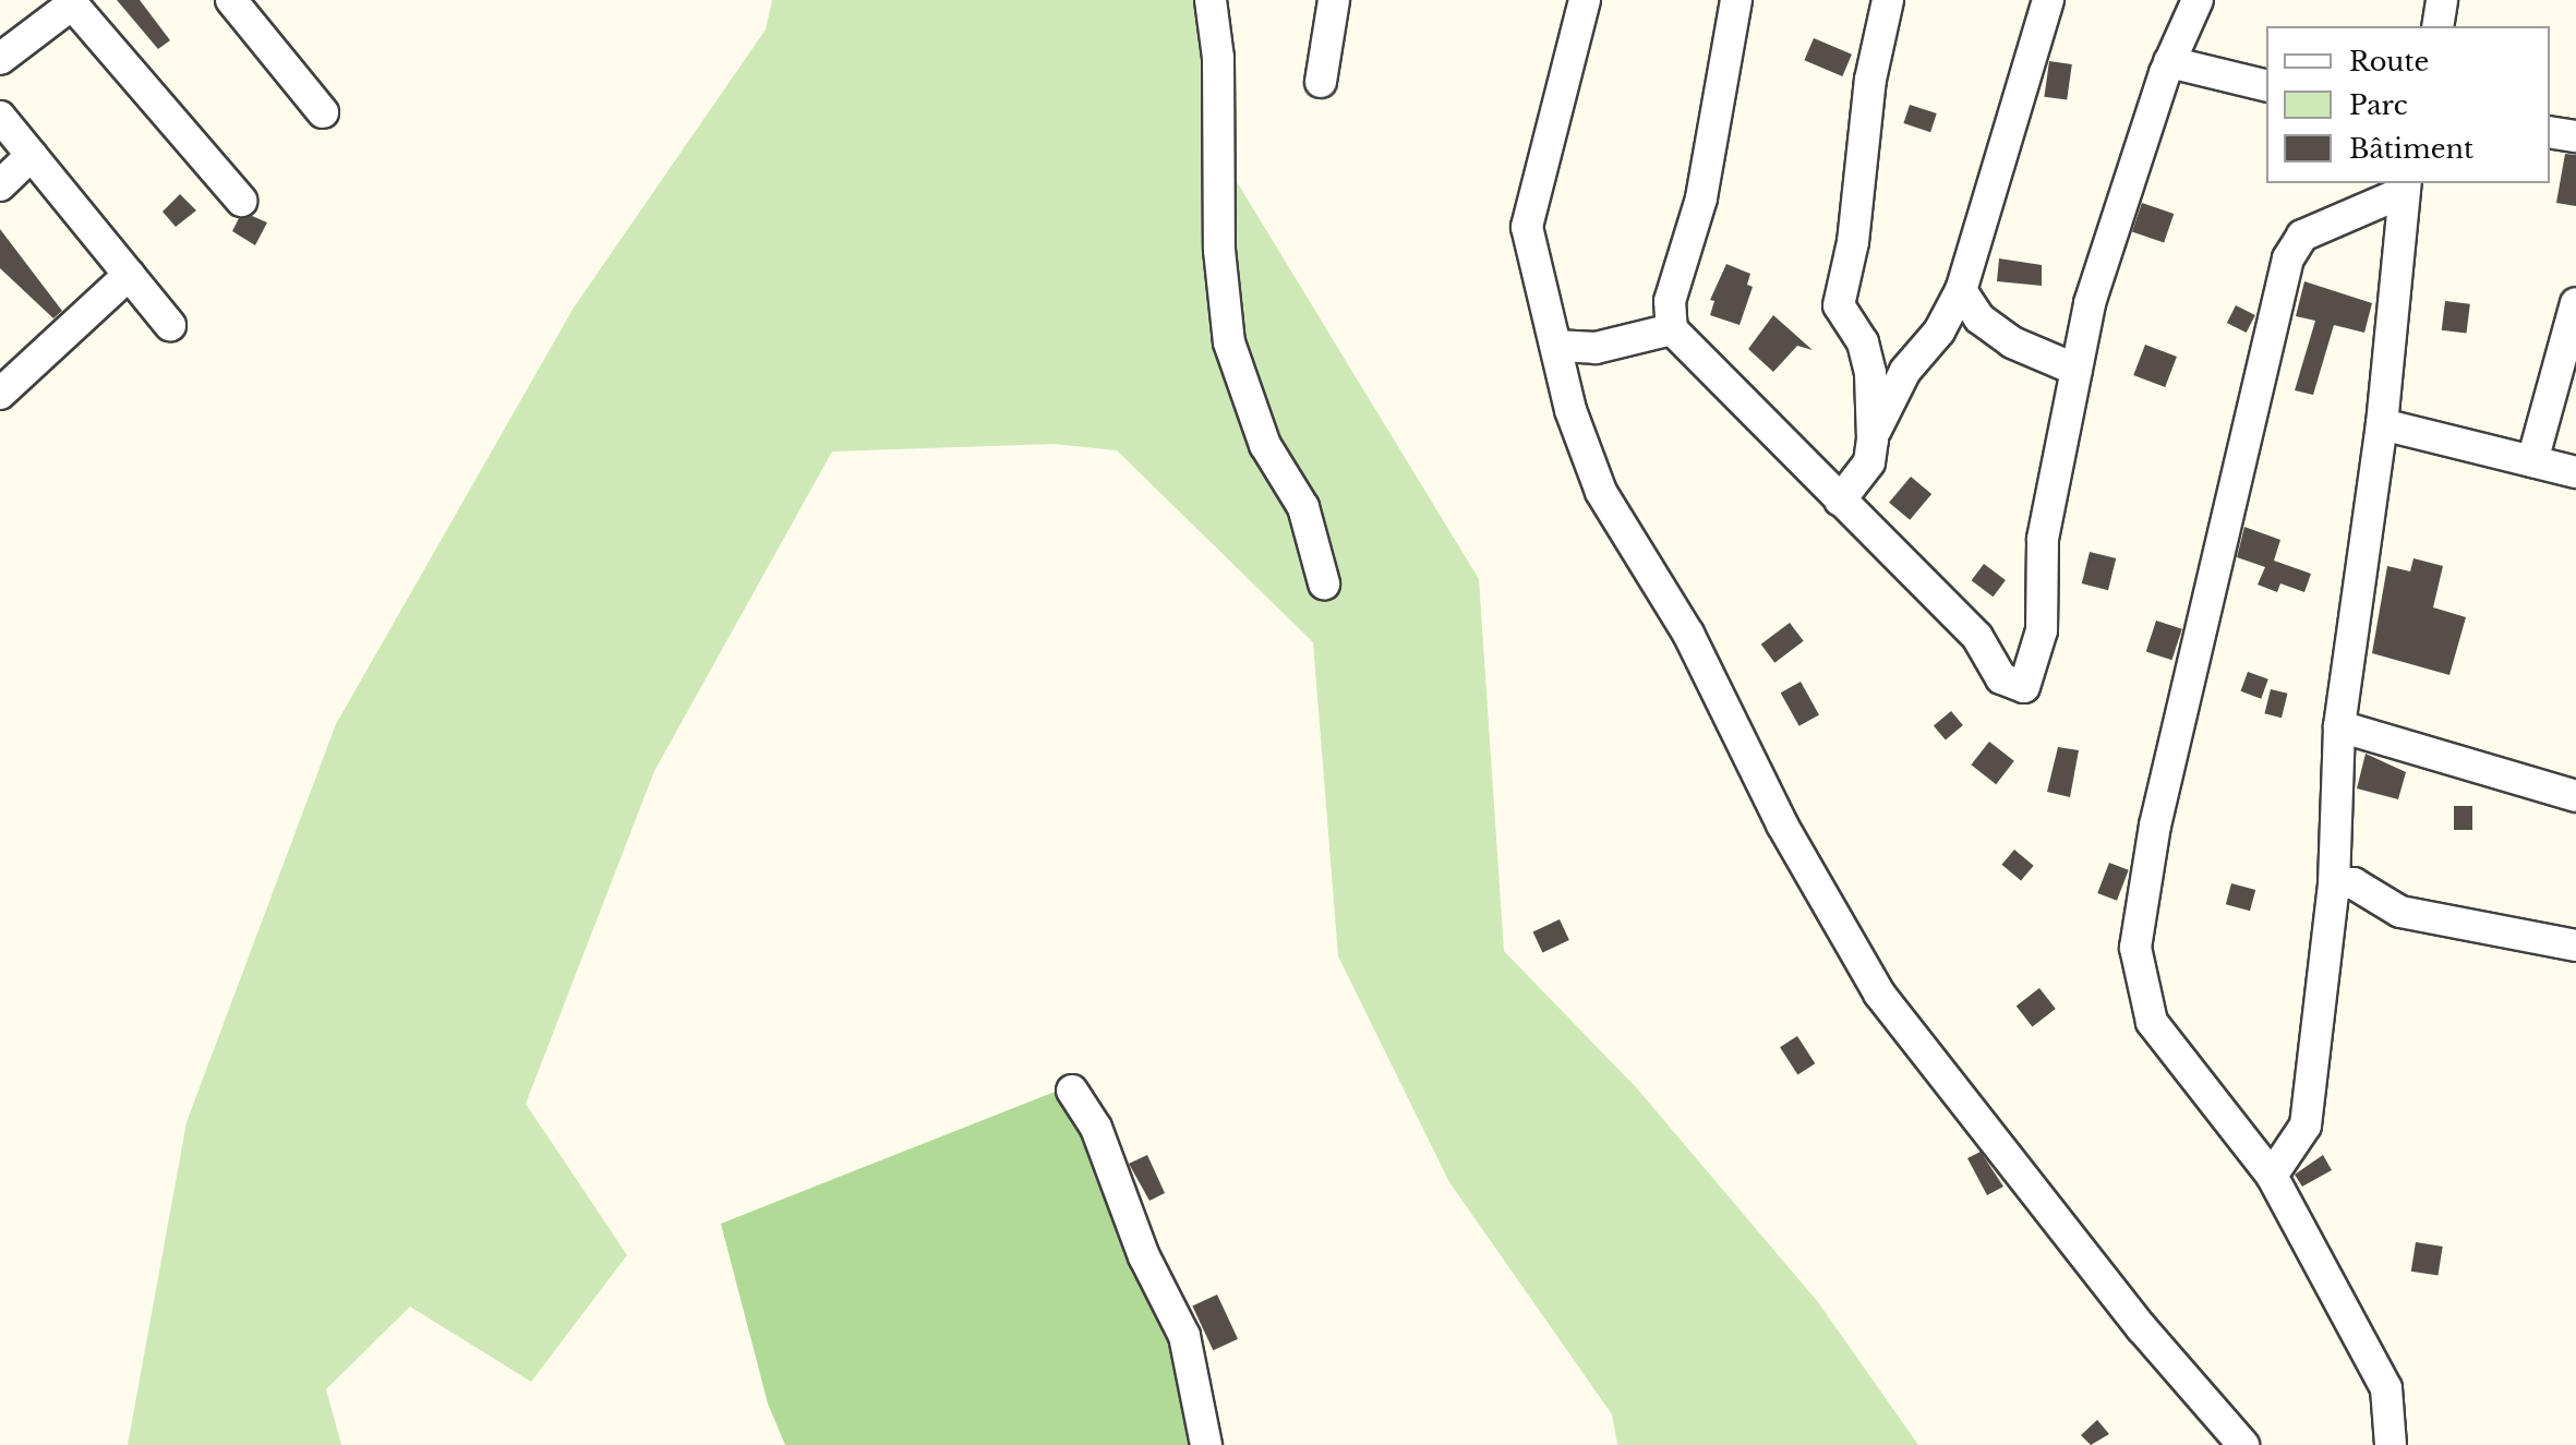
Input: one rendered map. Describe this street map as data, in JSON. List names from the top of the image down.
{
  "legend": ["Route", "Parc", "Bâtiment"]
}
